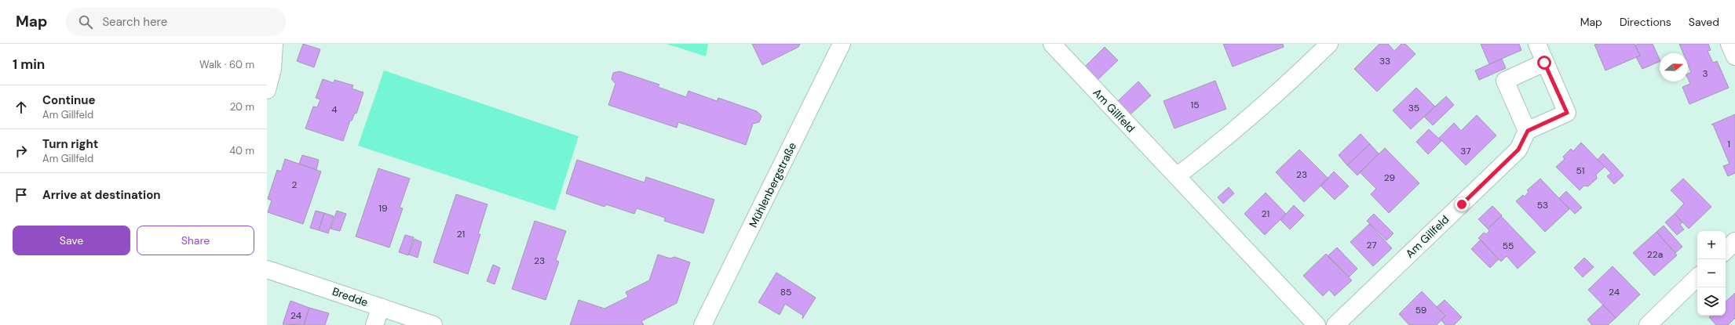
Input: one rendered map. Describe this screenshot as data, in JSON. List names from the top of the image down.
{
  "streets": {
    "street": ["Am Gillfeld", "Mühlenbergstraße", "Bredde"]
  },
  "house_numbers": [
    "33",
    "3",
    "15",
    "35",
    "4",
    "1",
    "37",
    "51",
    "23",
    "29",
    "2",
    "53",
    "19",
    "21",
    "21",
    "27",
    "55",
    "22a",
    "23",
    "85",
    "24",
    "59",
    "24"
  ],
  "north": "right",
  "page": {
    "header": "Map",
    "search": "Search here",
    "nav": ["Map", "Directions", "Saved"],
    "heading": ["1 min", "Walk · 60 m"],
    "list": [
      ["Continue", "Am Gillfeld", "20 m"],
      ["Turn right", "Am Gillfeld", "40 m"],
      "Arrive at destination"
    ],
    "buttons": ["Save", "Share"],
    "map_buttons": ["+", "−"]
  }
}
